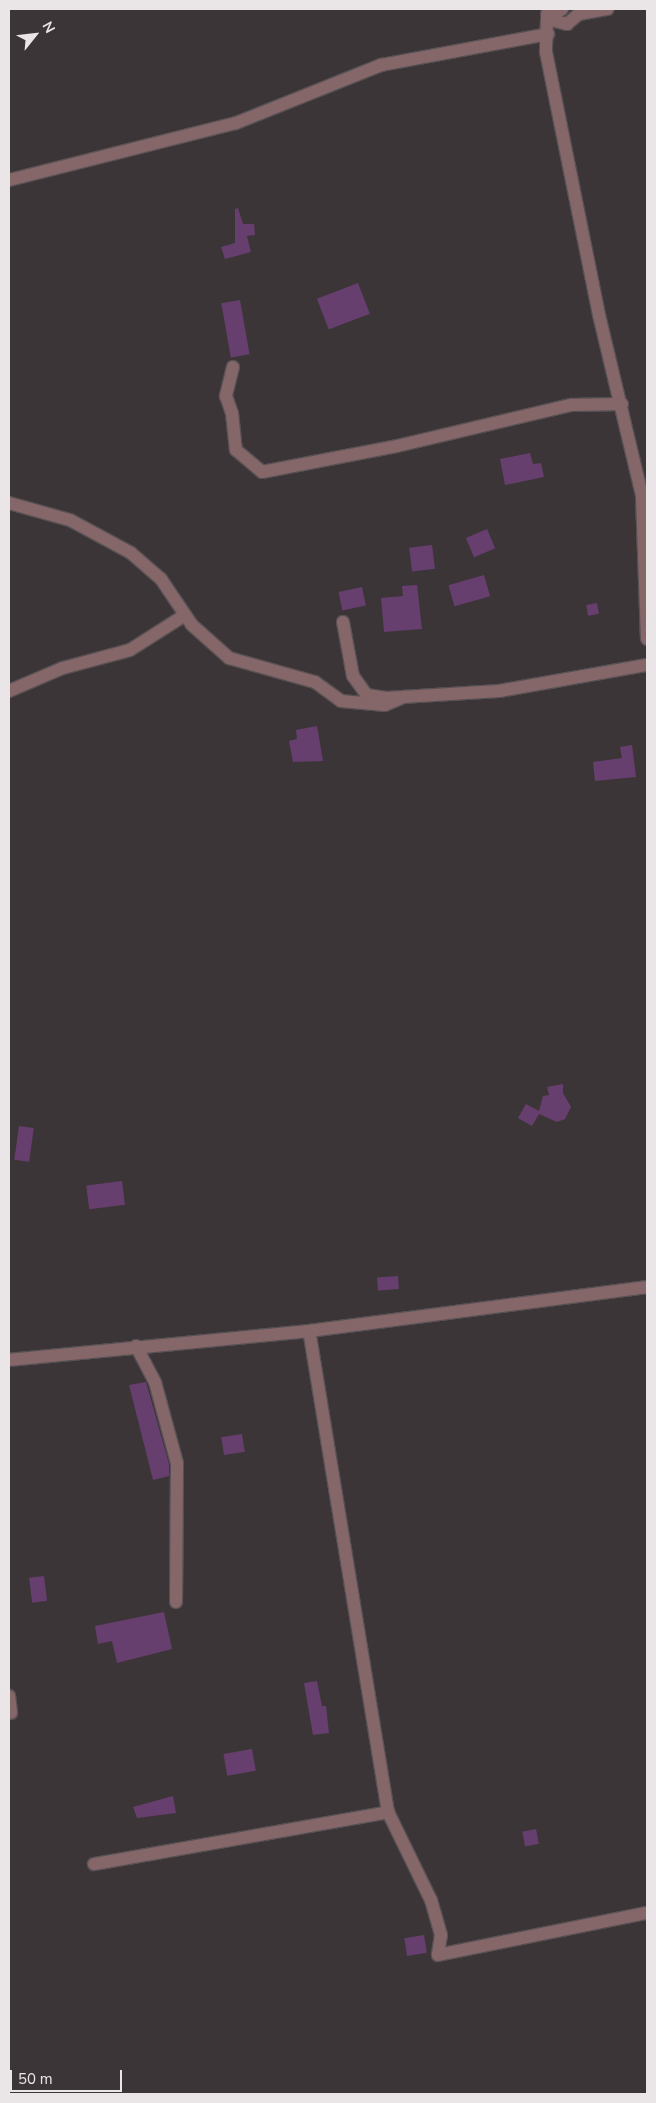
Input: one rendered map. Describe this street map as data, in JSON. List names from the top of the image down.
{
  "scale_bar": "50 m",
  "north": "top right"
}
